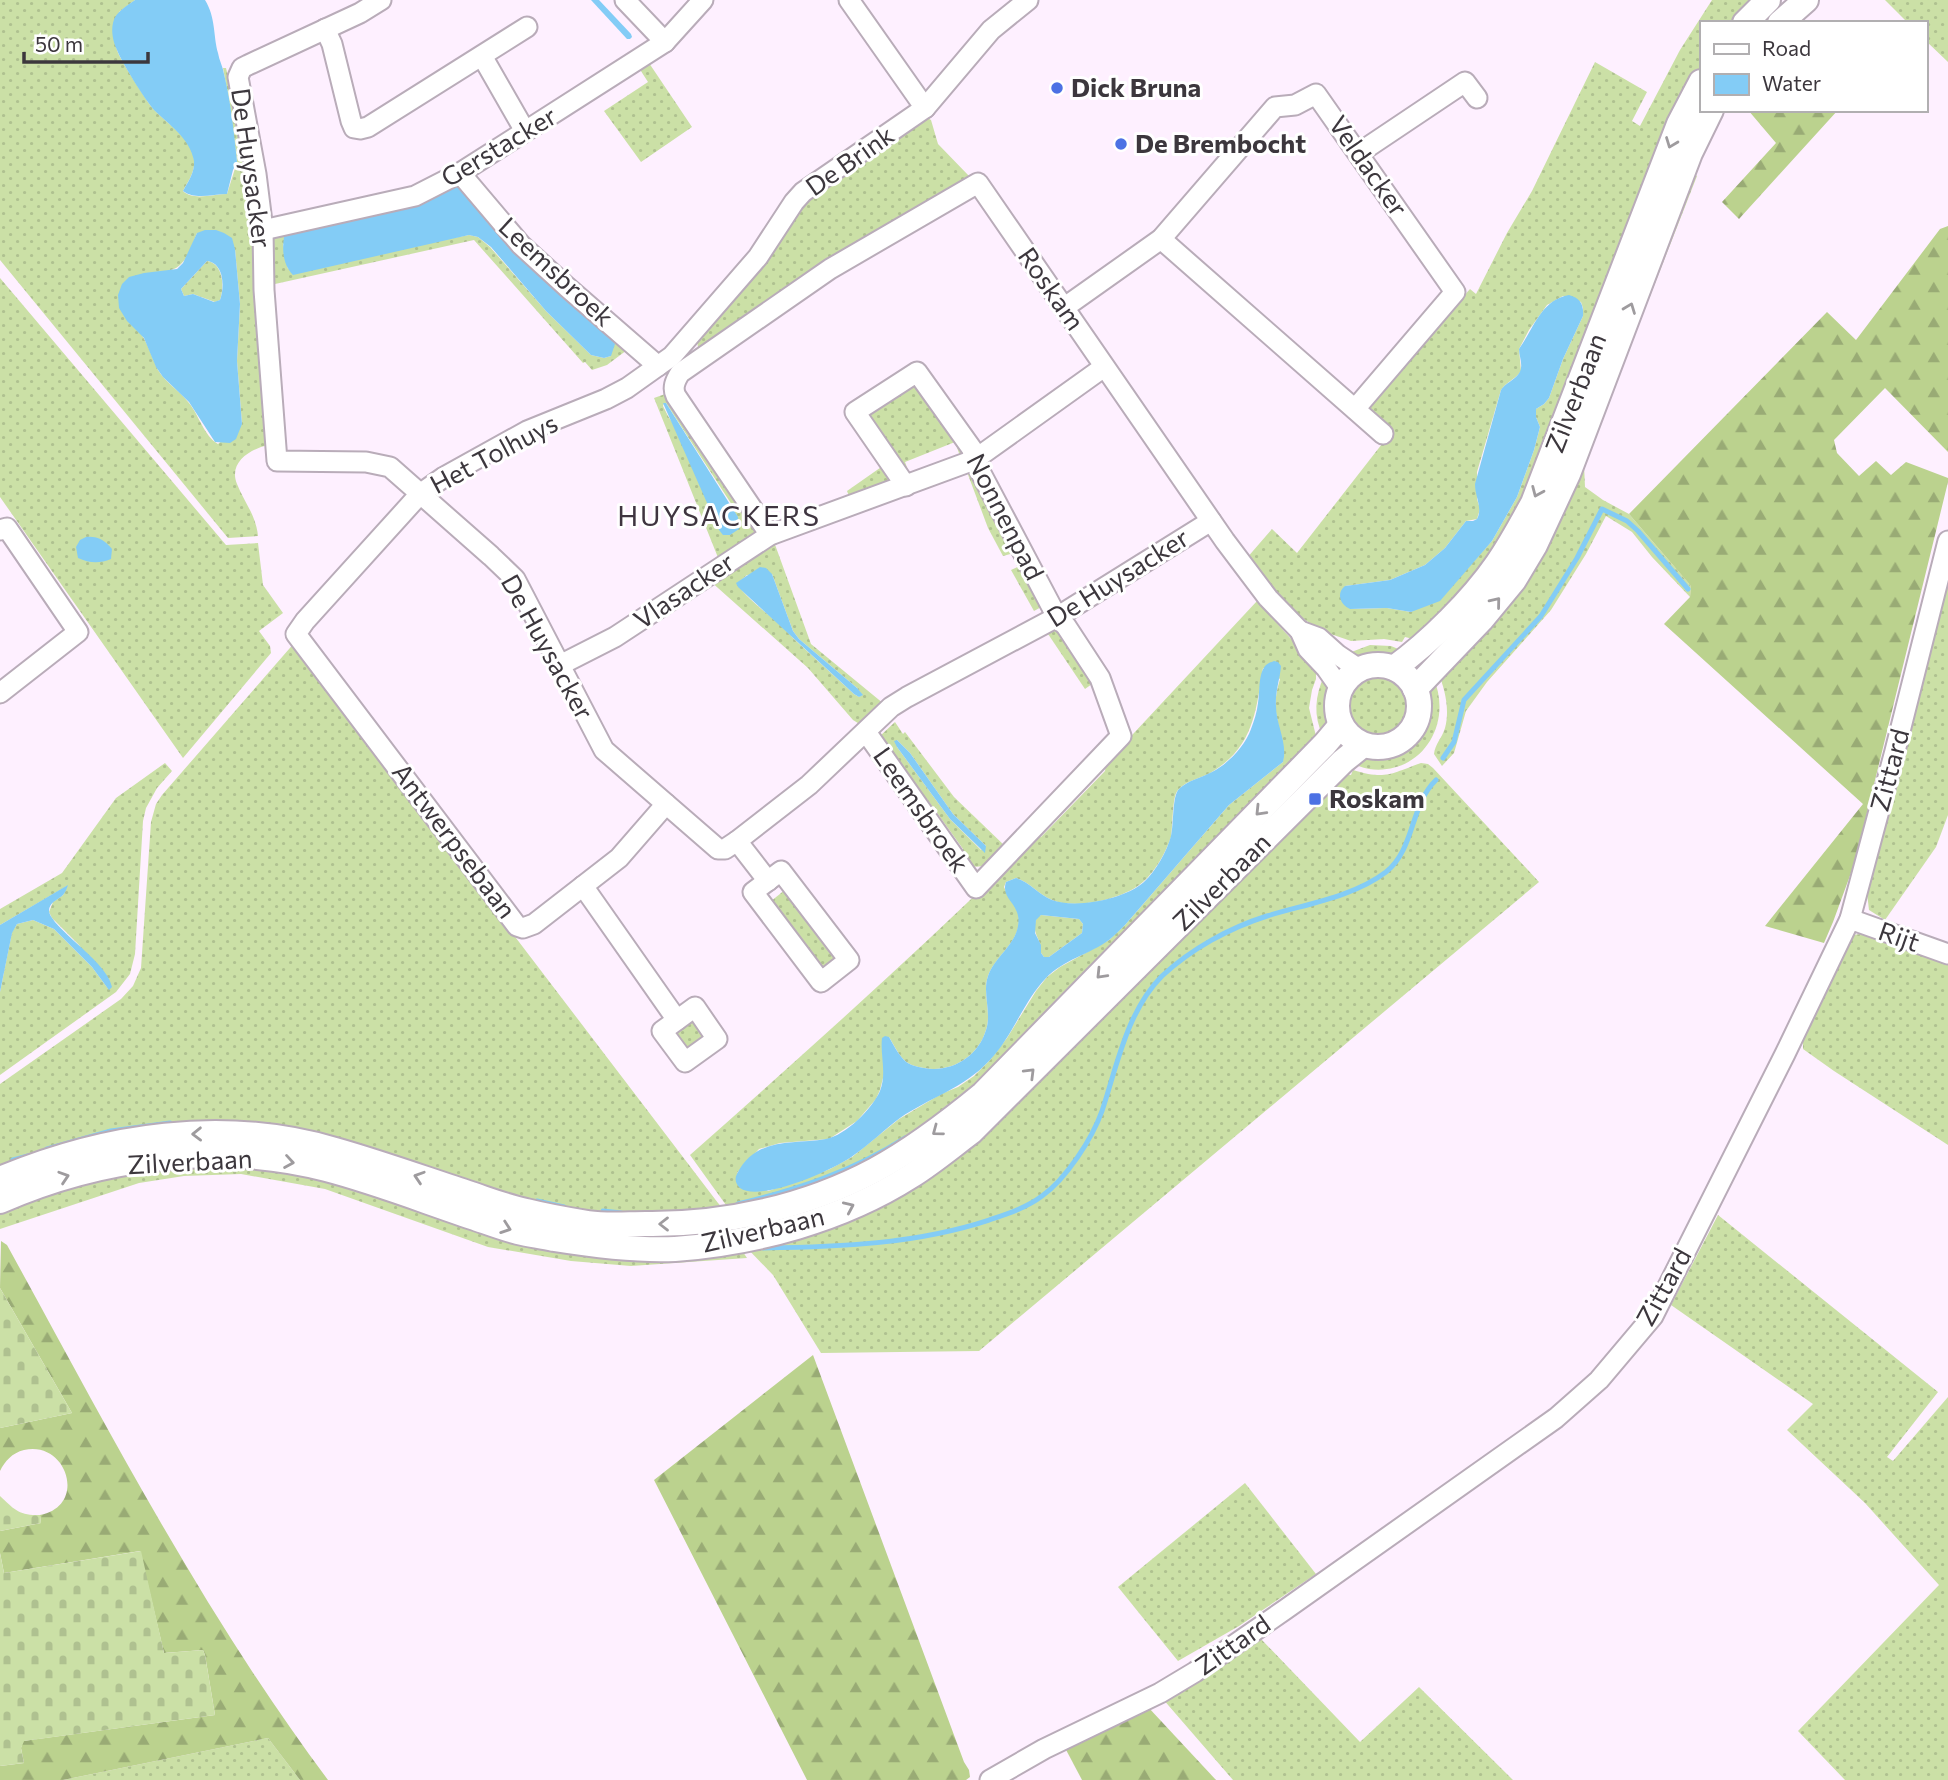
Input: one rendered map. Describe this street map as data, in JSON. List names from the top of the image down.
{
  "streets": {
    "main road": ["Zilverbaan"],
    "street": [
      "Gerstacker",
      "De Brink",
      "Veldacker",
      "De Huysacker",
      "Leemsbroek",
      "Roskam",
      "Het Tolhuys",
      "Nonnenpad",
      "Vlasacker",
      "Zittard",
      "Antwerpsebaan",
      "Rijt"
    ]
  },
  "crossings": [
    ["Gerstacker", "De Huysacker"],
    ["Gerstacker", "Leemsbroek"],
    ["De Brink", "Leemsbroek"],
    ["De Brink", "Het Tolhuys"],
    ["Veldacker", "Roskam"],
    ["De Huysacker", "Leemsbroek"],
    ["De Huysacker", "Roskam"],
    ["De Huysacker", "Het Tolhuys"],
    ["De Huysacker", "Nonnenpad"],
    ["De Huysacker", "Vlasacker"],
    ["De Huysacker", "Antwerpsebaan"],
    ["Leemsbroek", "Het Tolhuys"],
    ["Leemsbroek", "Nonnenpad"],
    ["Roskam", "Zilverbaan"],
    ["Roskam", "Vlasacker"],
    ["Het Tolhuys", "Antwerpsebaan"],
    ["Nonnenpad", "Vlasacker"],
    ["Zittard", "Rijt"]
  ],
  "districts": ["HUYSACKERS"],
  "places": {
    "other": ["Dick Bruna", "De Brembocht"],
    "transit": ["Roskam"]
  },
  "legend": ["Road", "Water"],
  "scale_bar": "50 m"
}
